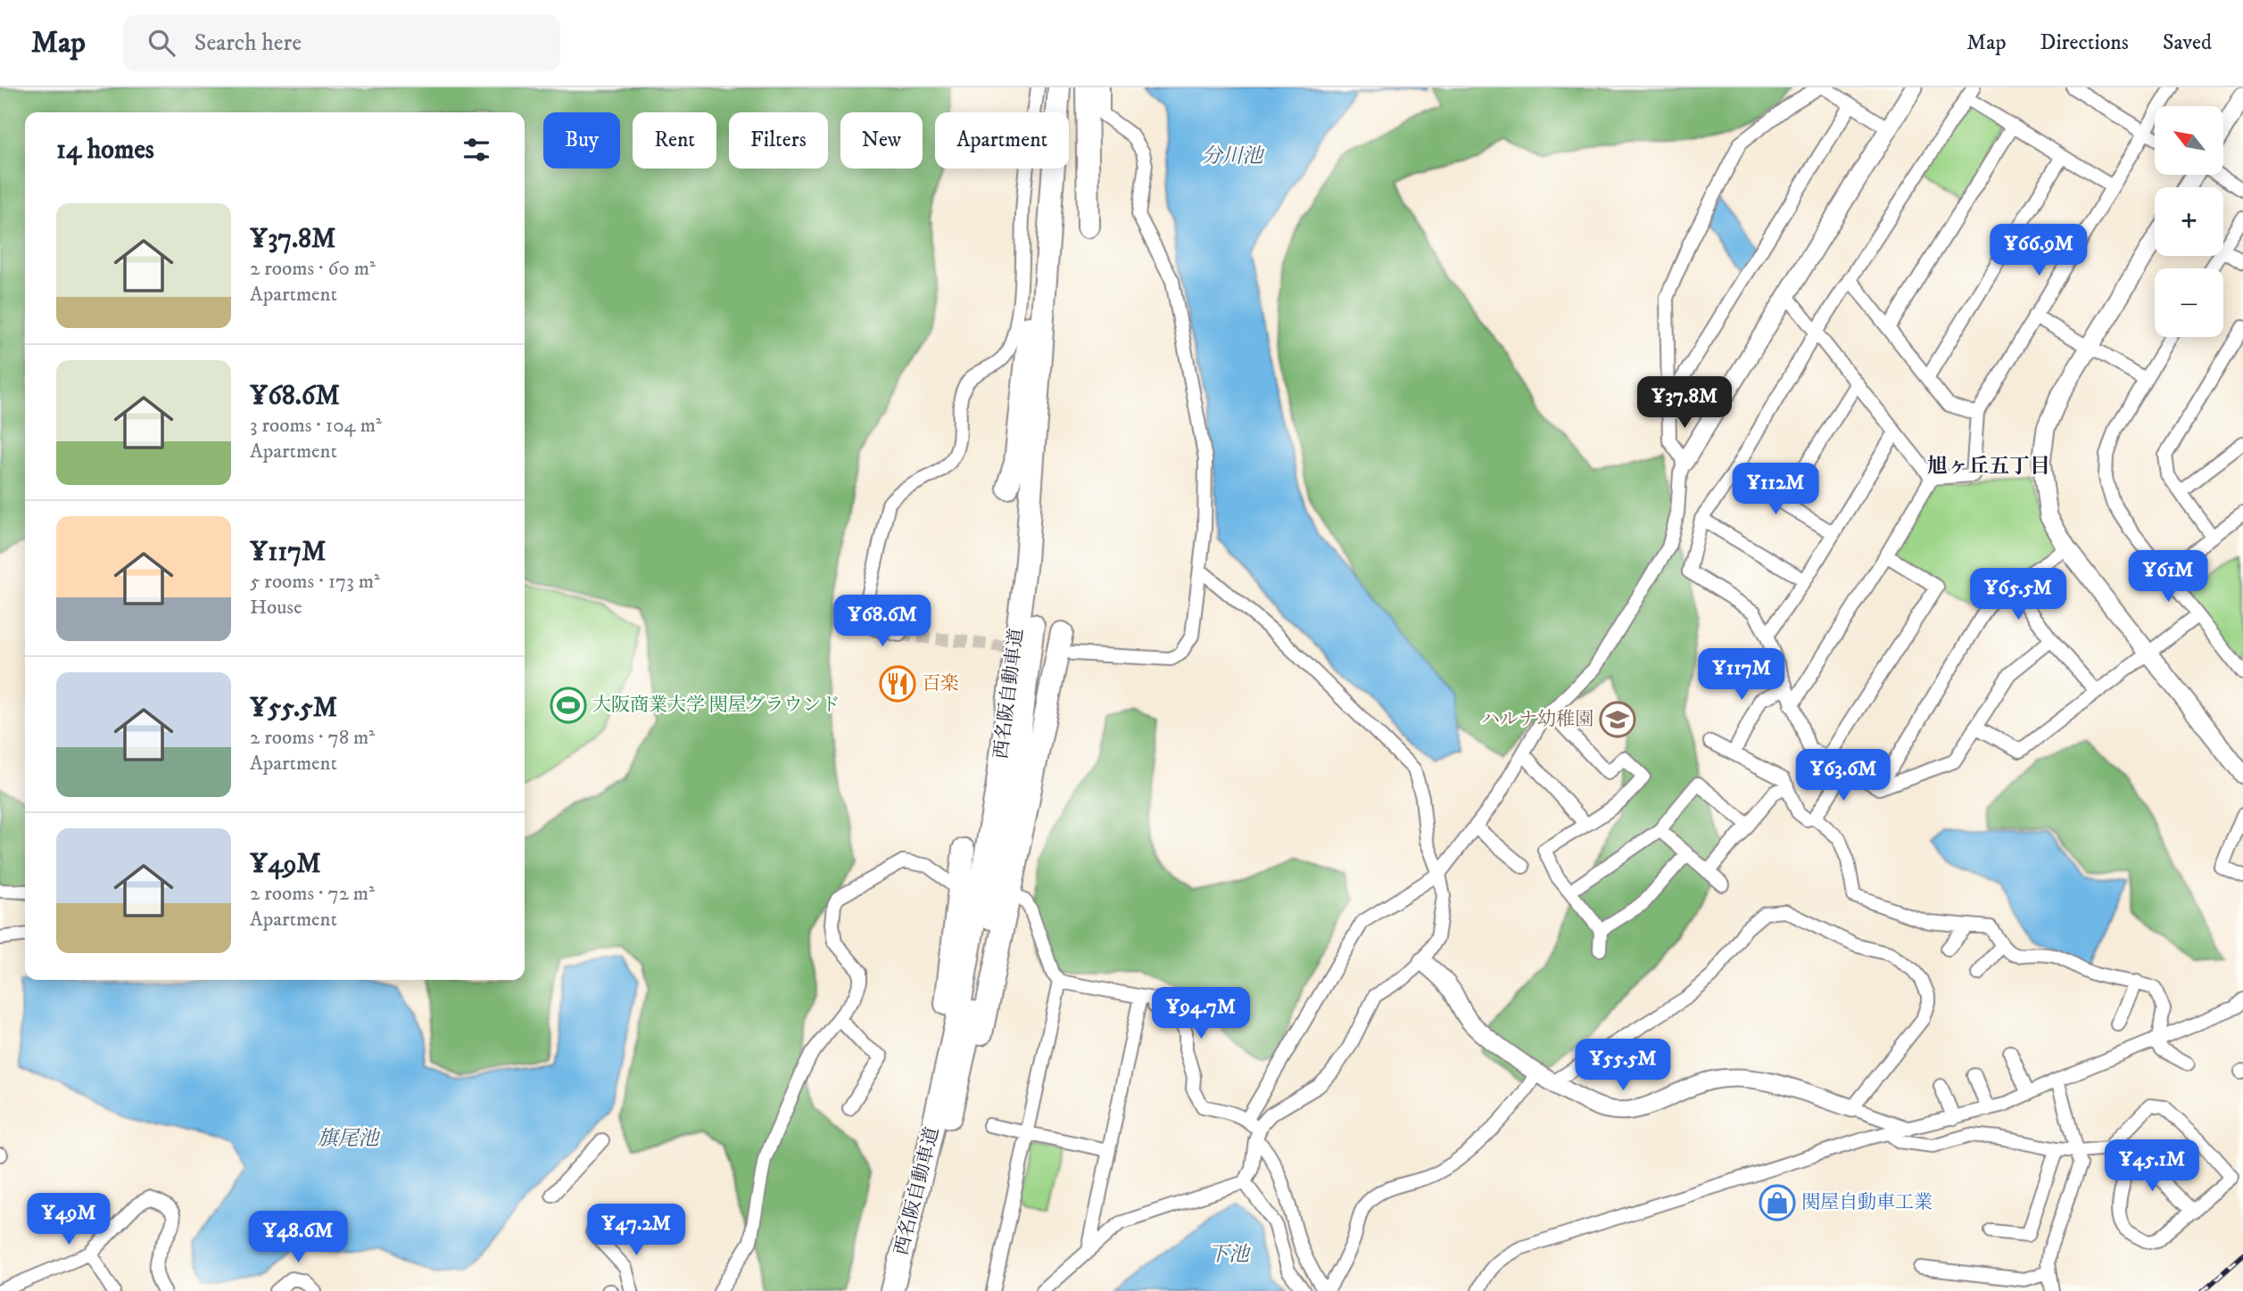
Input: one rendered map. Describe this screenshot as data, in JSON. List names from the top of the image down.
{
  "streets": {
    "highway": ["西名阪自動車道"]
  },
  "districts": ["旭ヶ丘五丁目"],
  "water": ["分川池", "旗尾池", "下池"],
  "places": {
    "restaurant": ["百楽"],
    "sports": ["大阪商業大学 関屋グラウンド"],
    "school or university": ["ハルナ幼稚園"],
    "shop": ["関屋自動車工業"]
  },
  "north": "top left",
  "page": {
    "header": "Map",
    "search": "Search here",
    "nav": ["Map", "Directions", "Saved"],
    "map_buttons": ["+", "−"],
    "chip": [
      "Buy",
      "Rent",
      "Filters",
      "New",
      "Apartment"
    ],
    "heading": "14 homes",
    "list": [
      {
        "name": "¥37.8M",
        "note": "2 rooms · 60 m² · Apartment"
      },
      {
        "name": "¥68.6M",
        "note": "3 rooms · 104 m² · Apartment"
      },
      {
        "name": "¥117M",
        "note": "5 rooms · 173 m² · House"
      },
      {
        "name": "¥55.5M",
        "note": "2 rooms · 78 m² · Apartment"
      },
      {
        "name": "¥49M",
        "note": "2 rooms · 72 m² · Apartment"
      }
    ],
    "price": [
      "¥66.9M",
      "¥37.8M",
      "¥112M",
      "¥61M",
      "¥65.5M",
      "¥68.6M",
      "¥117M",
      "¥63.6M",
      "¥94.7M",
      "¥55.5M",
      "¥45.1M",
      "¥49M",
      "¥47.2M",
      "¥48.6M"
    ]
  }
}
